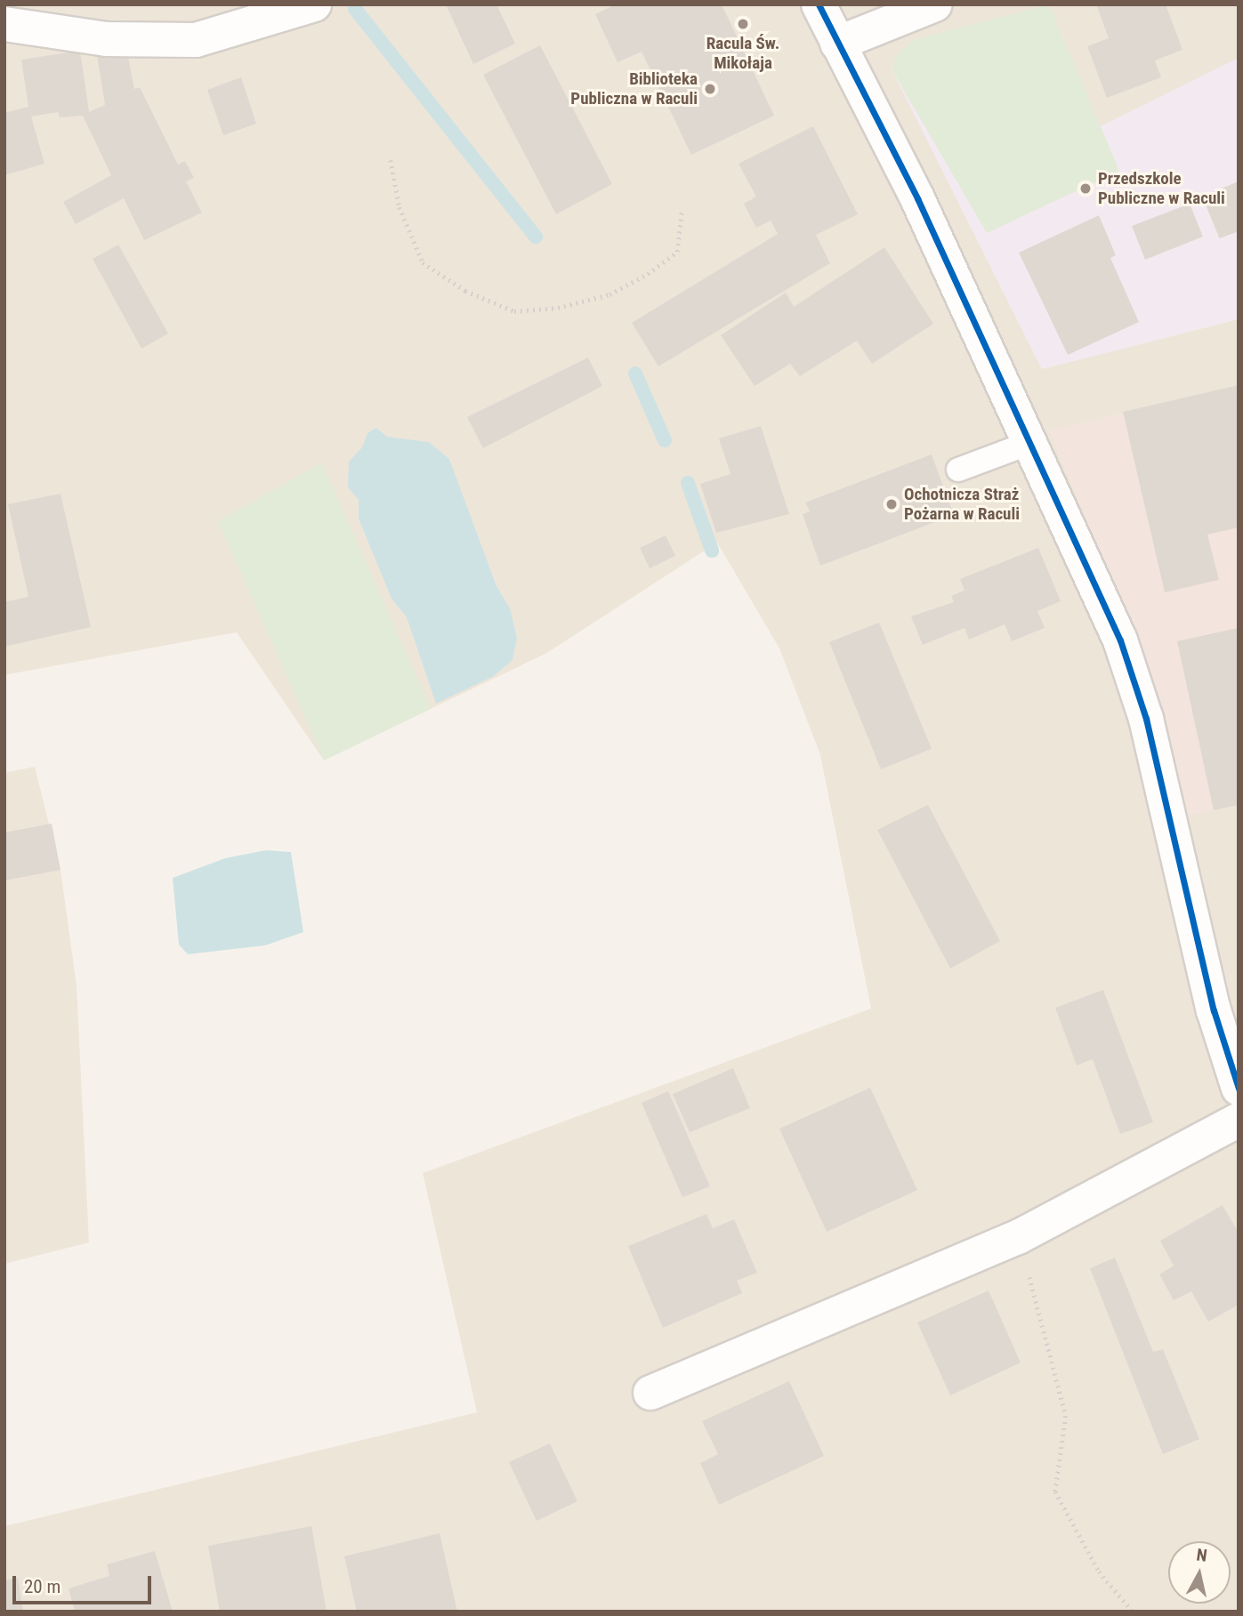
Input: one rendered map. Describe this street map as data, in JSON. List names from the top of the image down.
{
  "places": [
    "Racula Św. Mikołaja",
    "Biblioteka Publiczna w Raculi",
    "Przedszkole Publiczne w Raculi",
    "Ochotnicza Straż Pożarna w Raculi"
  ],
  "scale_bar": "20 m",
  "north": "top"
}
